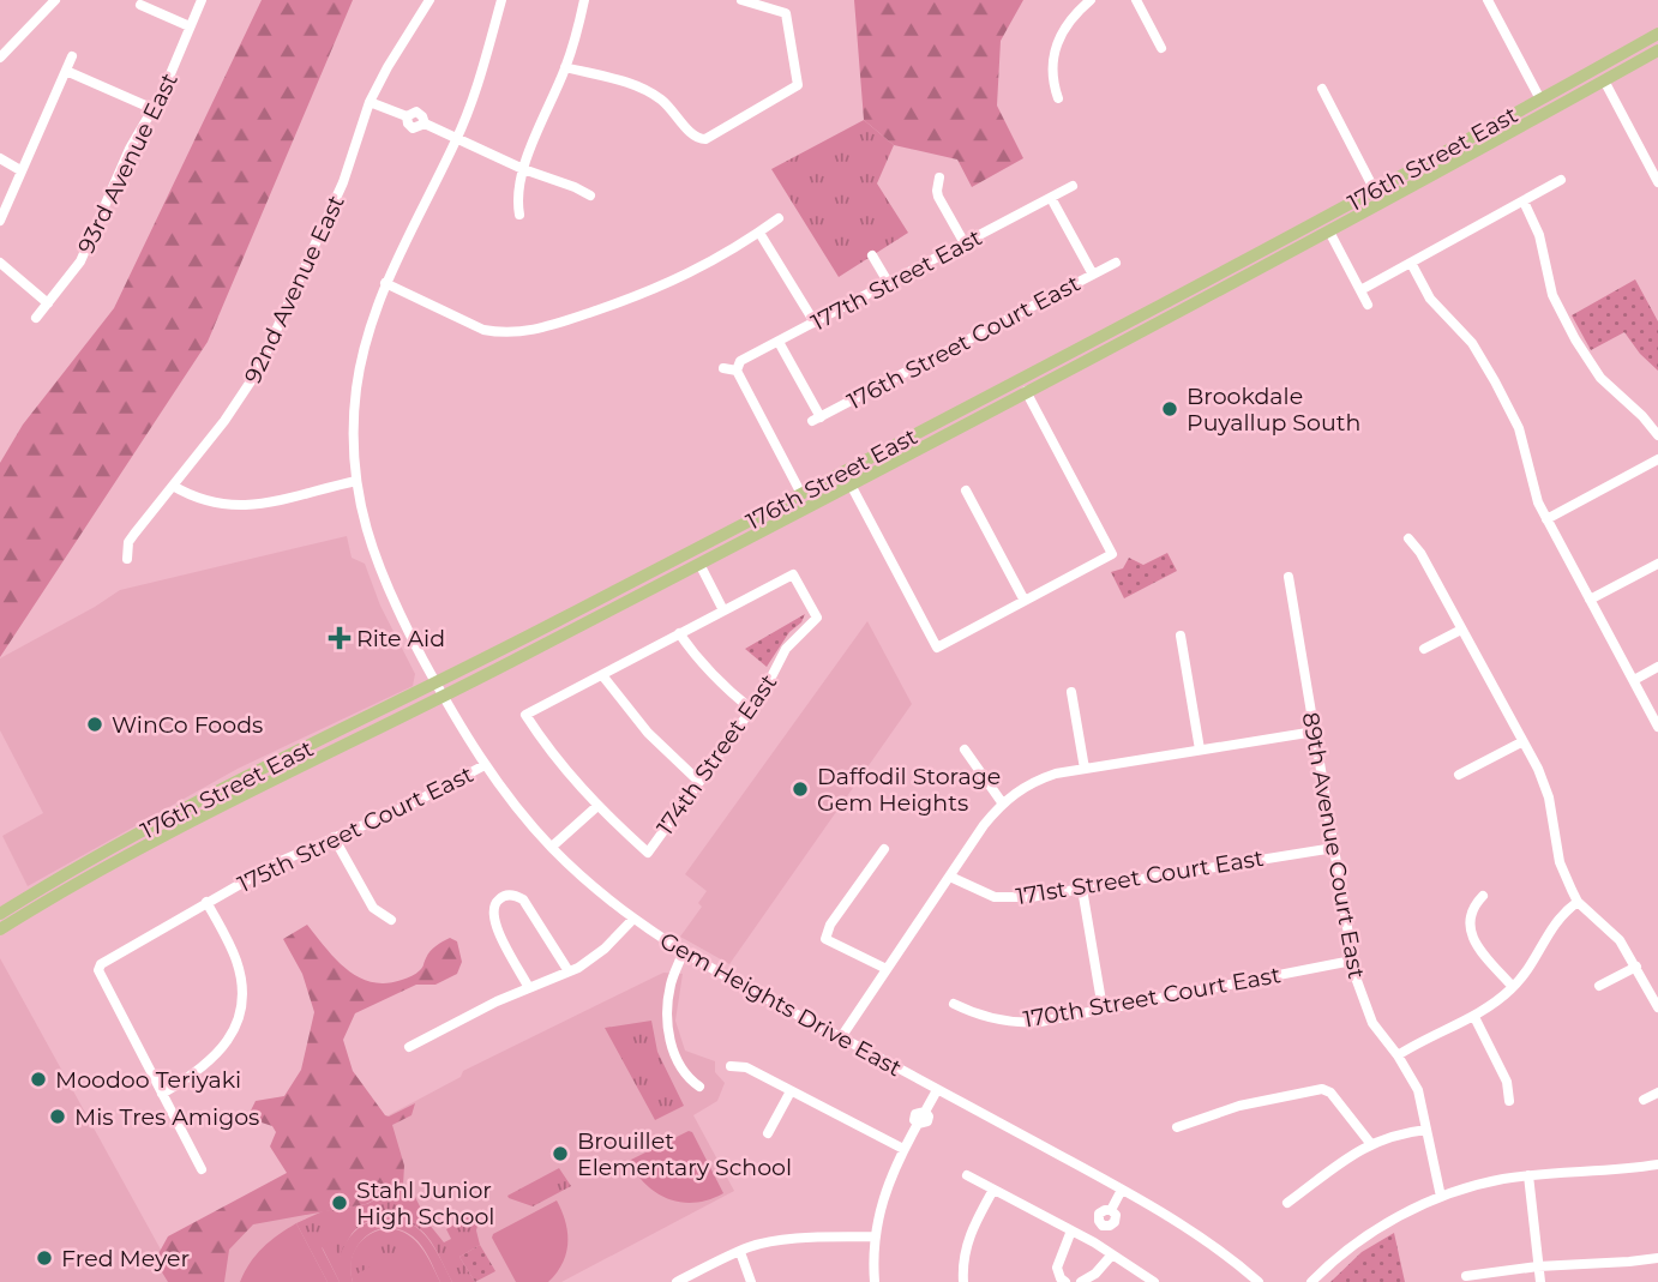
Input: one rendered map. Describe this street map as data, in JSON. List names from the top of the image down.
{
  "streets": {
    "main road": ["176th Street East"],
    "street": [
      "93rd Avenue East",
      "177th Street East",
      "92nd Avenue East",
      "176th Street Court East",
      "174th Street East",
      "175th Street Court East",
      "89th Avenue Court East",
      "171st Street Court East",
      "170th Street Court East",
      "Gem Heights Drive East"
    ]
  },
  "crossings": [
    ["176th Street East", "Gem Heights Drive East"],
    ["177th Street East", "176th Street Court East"],
    ["175th Street Court East", "Gem Heights Drive East"],
    ["89th Avenue Court East", "171st Street Court East"],
    ["89th Avenue Court East", "170th Street Court East"]
  ],
  "places": {
    "other": [
      "Brookdale Puyallup South",
      "WinCo Foods",
      "Daffodil Storage Gem Heights",
      "Moodoo Teriyaki",
      "Mis Tres Amigos",
      "Brouillet Elementary School",
      "Stahl Junior High School",
      "Fred Meyer"
    ],
    "health": ["Rite Aid"]
  }
}
